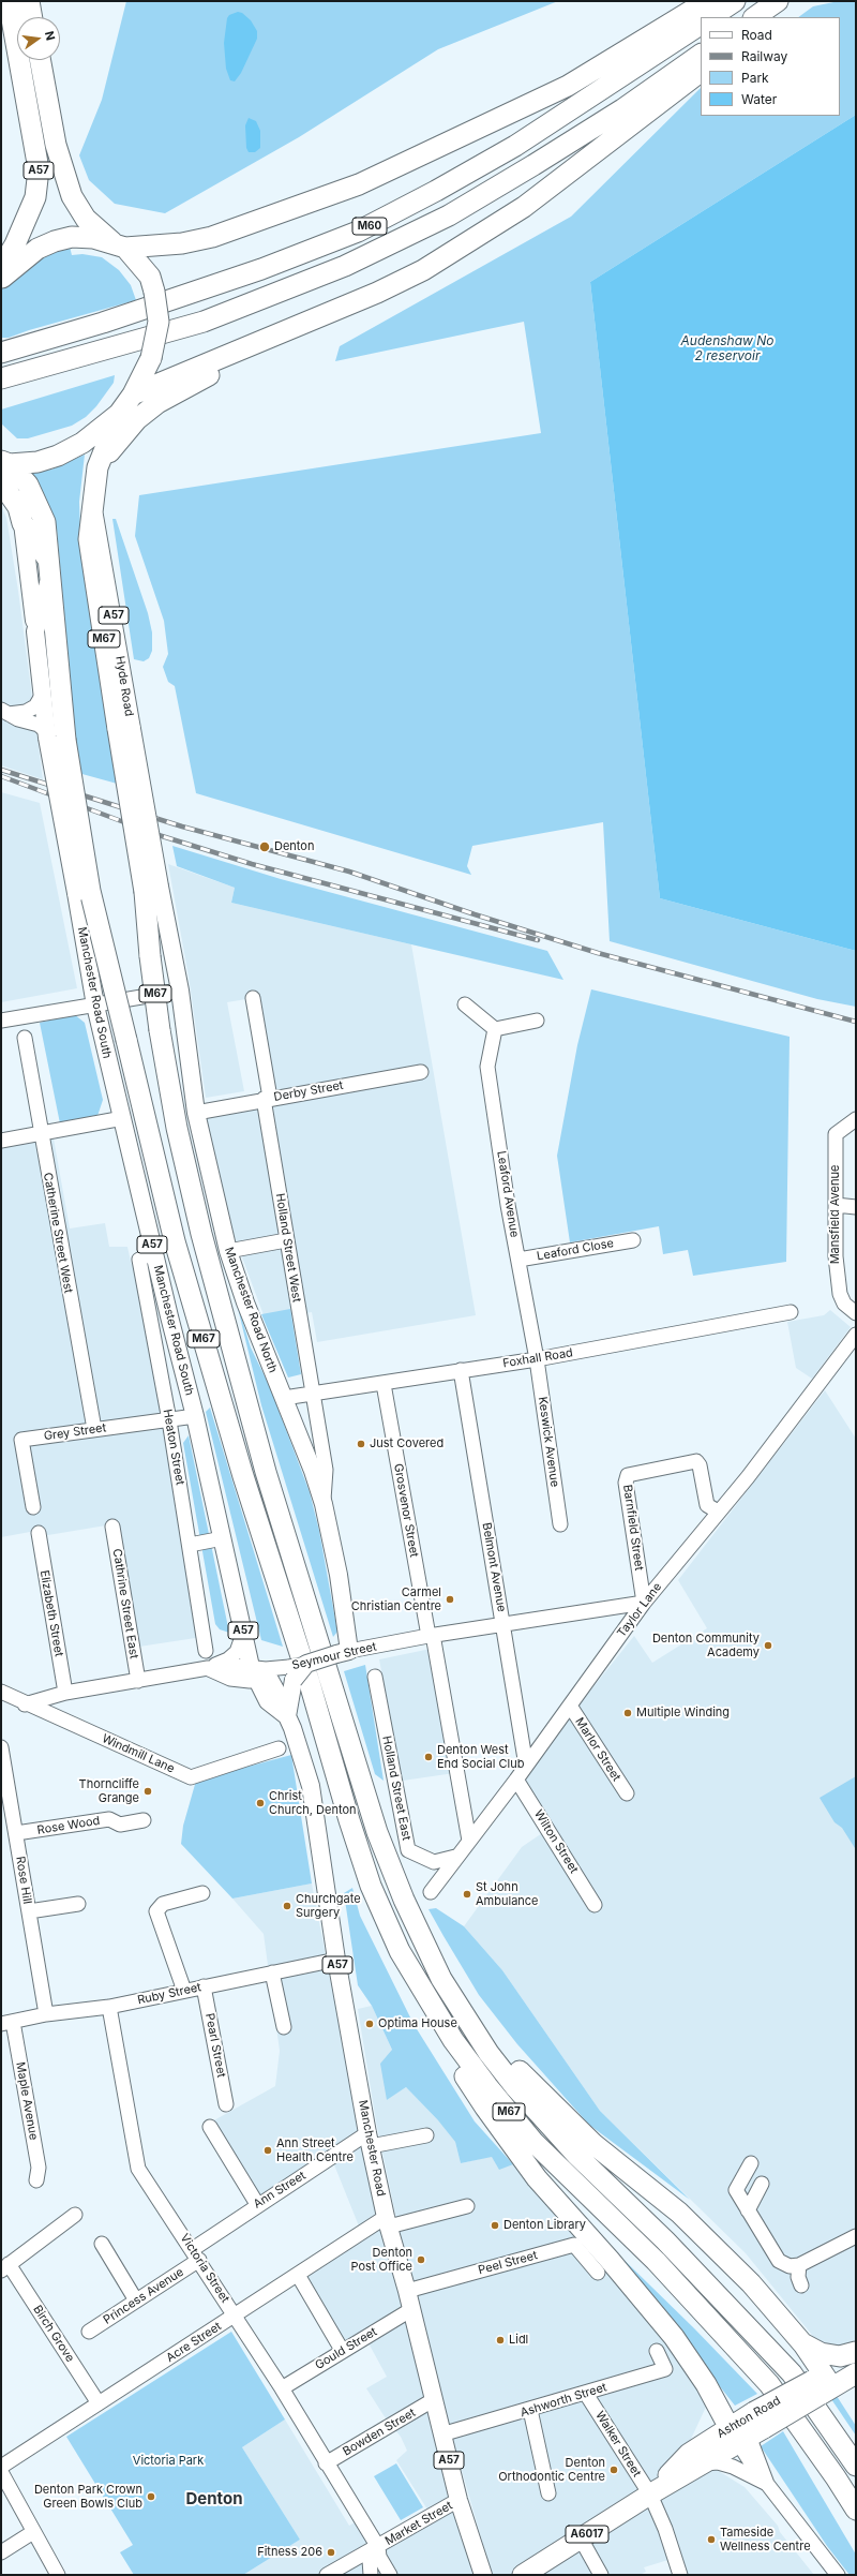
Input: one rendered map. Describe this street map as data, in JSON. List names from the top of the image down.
{
  "streets": {
    "highway": [
      "A57",
      "M60",
      "M67",
      "Ashton Road",
      "A6017"
    ],
    "main road": [
      "Hyde Road",
      "Manchester Road South",
      "Manchester Road North",
      "Seymour Street",
      "Manchester Road"
    ],
    "street": [
      "Derby Street",
      "Leaford Avenue",
      "Mansfield Avenue",
      "Catherine Street West",
      "Holland Street West",
      "Leaford Close",
      "Foxhall Road",
      "Grey Street",
      "Keswick Avenue",
      "Heaton Street",
      "Grosvenor Street",
      "Barnfield Street",
      "Belmont Avenue",
      "Cathrine Street East",
      "Taylor Lane",
      "Elizabeth Street",
      "Marlor Street",
      "Windmill Lane",
      "Holland Street East",
      "Rose Wood",
      "Wilton Street",
      "Rose Hill",
      "Ruby Street",
      "Pearl Street",
      "Maple Avenue",
      "Ann Street",
      "Peel Street",
      "Victoria Street",
      "Princess Avenue",
      "Birch Grove",
      "Acre Street",
      "Gould Street",
      "Ashworth Street",
      "Bowden Street",
      "Walker Street",
      "Market Street"
    ]
  },
  "crossings": [
    ["A57", "M67"],
    ["A57", "Manchester Road South"],
    ["M67", "Hyde Road"],
    ["M67", "Manchester Road South"],
    ["M67", "A6017"],
    ["Hyde Road", "Manchester Road North"],
    ["Manchester Road South", "Grey Street"],
    ["Manchester Road South", "Heaton Street"],
    ["Manchester Road South", "Seymour Street"],
    ["Manchester Road South", "Manchester Road"],
    ["Derby Street", "Holland Street West"],
    ["Derby Street", "Manchester Road North"],
    ["Leaford Avenue", "Leaford Close"],
    ["Leaford Avenue", "Foxhall Road"],
    ["Leaford Avenue", "Keswick Avenue"],
    ["Catherine Street West", "Grey Street"],
    ["Holland Street West", "Manchester Road North"],
    ["Holland Street West", "Foxhall Road"],
    ["Manchester Road North", "Foxhall Road"],
    ["Manchester Road North", "Seymour Street"],
    ["Foxhall Road", "Keswick Avenue"],
    ["Foxhall Road", "Grosvenor Street"],
    ["Foxhall Road", "Belmont Avenue"],
    ["Grey Street", "Heaton Street"],
    ["Grosvenor Street", "Taylor Lane"],
    ["Grosvenor Street", "Seymour Street"],
    ["Barnfield Street", "Taylor Lane"],
    ["Barnfield Street", "Seymour Street"],
    ["Belmont Avenue", "Taylor Lane"],
    ["Belmont Avenue", "Seymour Street"],
    ["Cathrine Street East", "Seymour Street"],
    ["Taylor Lane", "Seymour Street"],
    ["Taylor Lane", "Marlor Street"],
    ["Taylor Lane", "Holland Street East"],
    ["Taylor Lane", "Wilton Street"],
    ["Elizabeth Street", "Seymour Street"],
    ["Seymour Street", "Windmill Lane"],
    ["Seymour Street", "Manchester Road"],
    ["Rose Wood", "Rose Hill"],
    ["Rose Hill", "Ruby Street"],
    ["Ruby Street", "Pearl Street"],
    ["Ruby Street", "Maple Avenue"],
    ["Ruby Street", "Manchester Road"],
    ["Ruby Street", "Victoria Street"],
    ["Manchester Road", "Ann Street"],
    ["Manchester Road", "Peel Street"],
    ["Manchester Road", "Acre Street"],
    ["Manchester Road", "Gould Street"],
    ["Manchester Road", "Ashworth Street"],
    ["Manchester Road", "Bowden Street"],
    ["Manchester Road", "Market Street"],
    ["Ann Street", "Victoria Street"],
    ["Ann Street", "Princess Avenue"],
    ["Victoria Street", "Princess Avenue"],
    ["Victoria Street", "Acre Street"],
    ["Victoria Street", "Gould Street"],
    ["Victoria Street", "Bowden Street"],
    ["Victoria Street", "Market Street"],
    ["Birch Grove", "Acre Street"],
    ["Ashworth Street", "Walker Street"],
    ["Ashton Road", "Walker Street"],
    ["Ashton Road", "A6017"]
  ],
  "districts": ["Denton"],
  "water": ["Audenshaw No 2 reservoir"],
  "parks": ["Victoria Park"],
  "places": [
    "Denton",
    "Just Covered",
    "Carmel Christian Centre",
    "Denton Community Academy",
    "Multiple Winding",
    "Denton West End Social Club",
    "Thorncliffe Grange",
    "Christ Church, Denton",
    "St John Ambulance",
    "Churchgate Surgery",
    "Optima House",
    "Ann Street Health Centre",
    "Denton Library",
    "Denton Post Office",
    "Lidl",
    "Denton Orthodontic Centre",
    "Denton Park Crown Green Bowls Club",
    "Tameside Wellness Centre",
    "Fitness 206"
  ],
  "legend": [
    "Road",
    "Railway",
    "Park",
    "Water"
  ],
  "north": "right"
}
